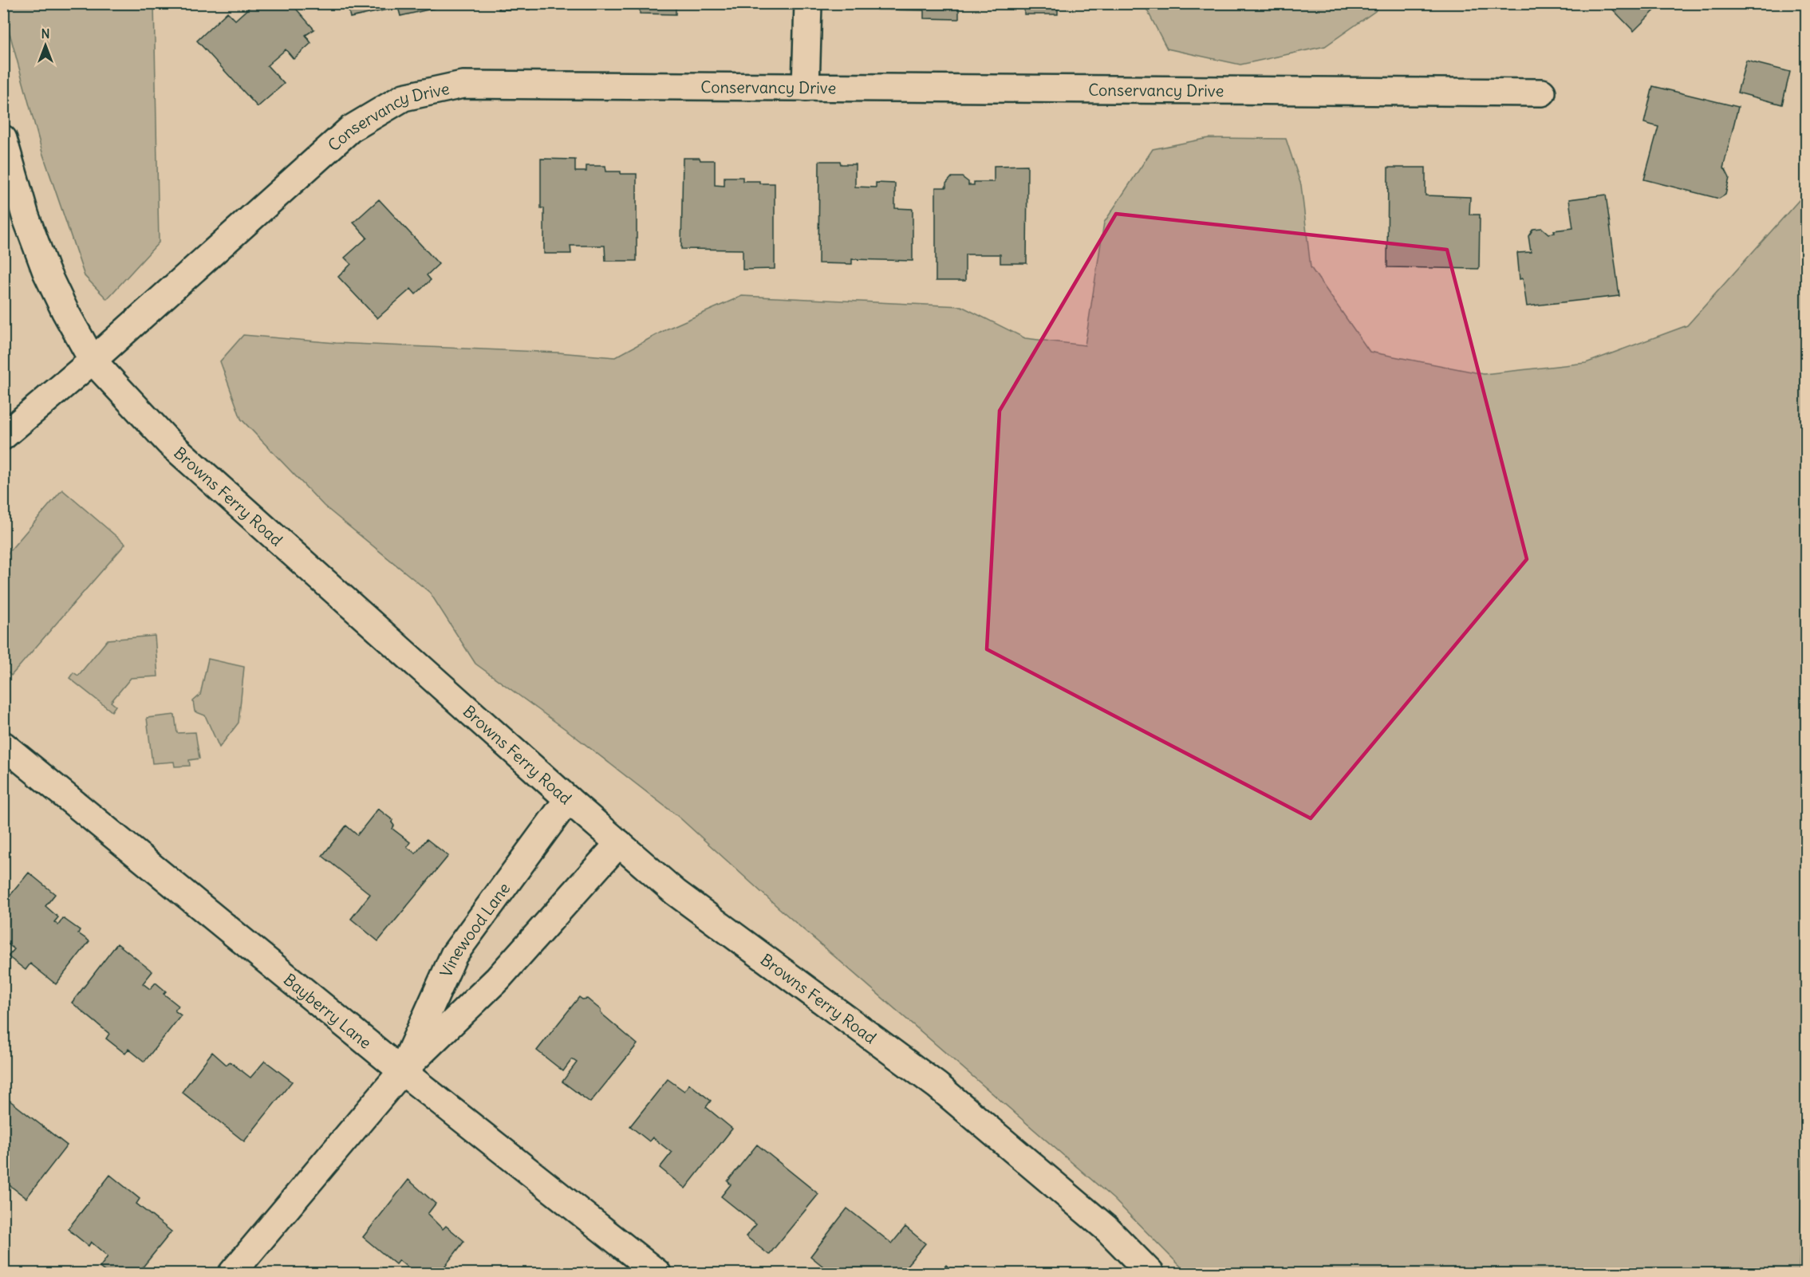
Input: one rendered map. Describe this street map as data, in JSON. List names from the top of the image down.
{
  "streets": {
    "street": [
      "Conservancy Drive",
      "Browns Ferry Road",
      "Vinewood Lane",
      "Bayberry Lane"
    ]
  },
  "crossings": [
    ["Conservancy Drive", "Browns Ferry Road"],
    ["Browns Ferry Road", "Vinewood Lane"],
    ["Vinewood Lane", "Bayberry Lane"]
  ],
  "north": "top"
}
